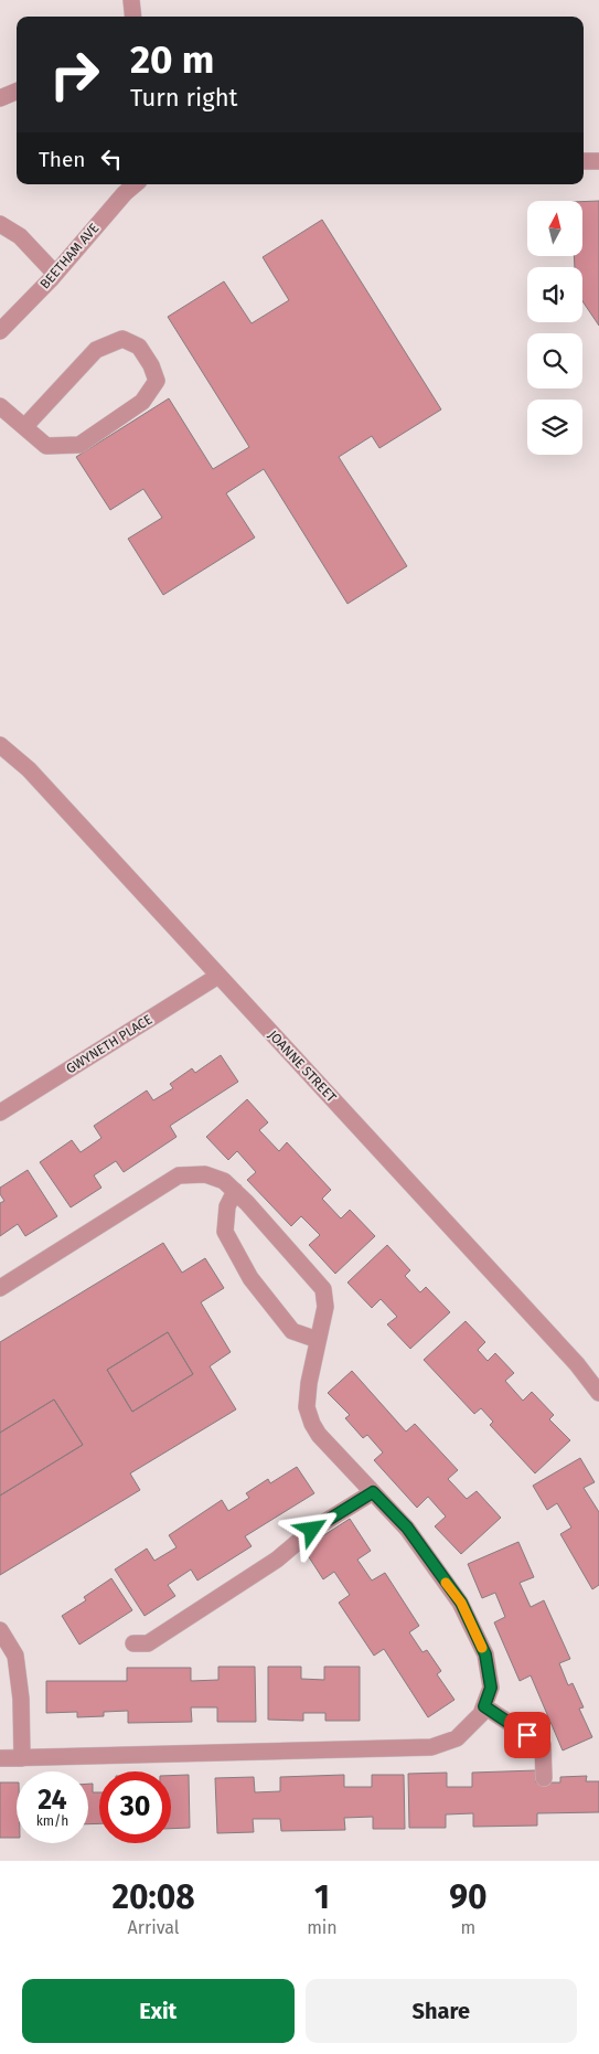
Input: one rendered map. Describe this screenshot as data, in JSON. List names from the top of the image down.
{
  "streets": {
    "street": ["BEETHAM AVE", "GWYNETH PLACE", "JOANNE STREET"]
  },
  "crossings": [
    ["GWYNETH PLACE", "JOANNE STREET"]
  ],
  "north": "top",
  "page": {
    "turn": ["20 m", "Turn right"],
    "then": "Then",
    "speed": "24 km/h",
    "limit": "30",
    "eta": [
      "20:08",
      "Arrival",
      "1",
      "min",
      "90",
      "m"
    ],
    "buttons": ["Exit", "Share"]
  }
}
